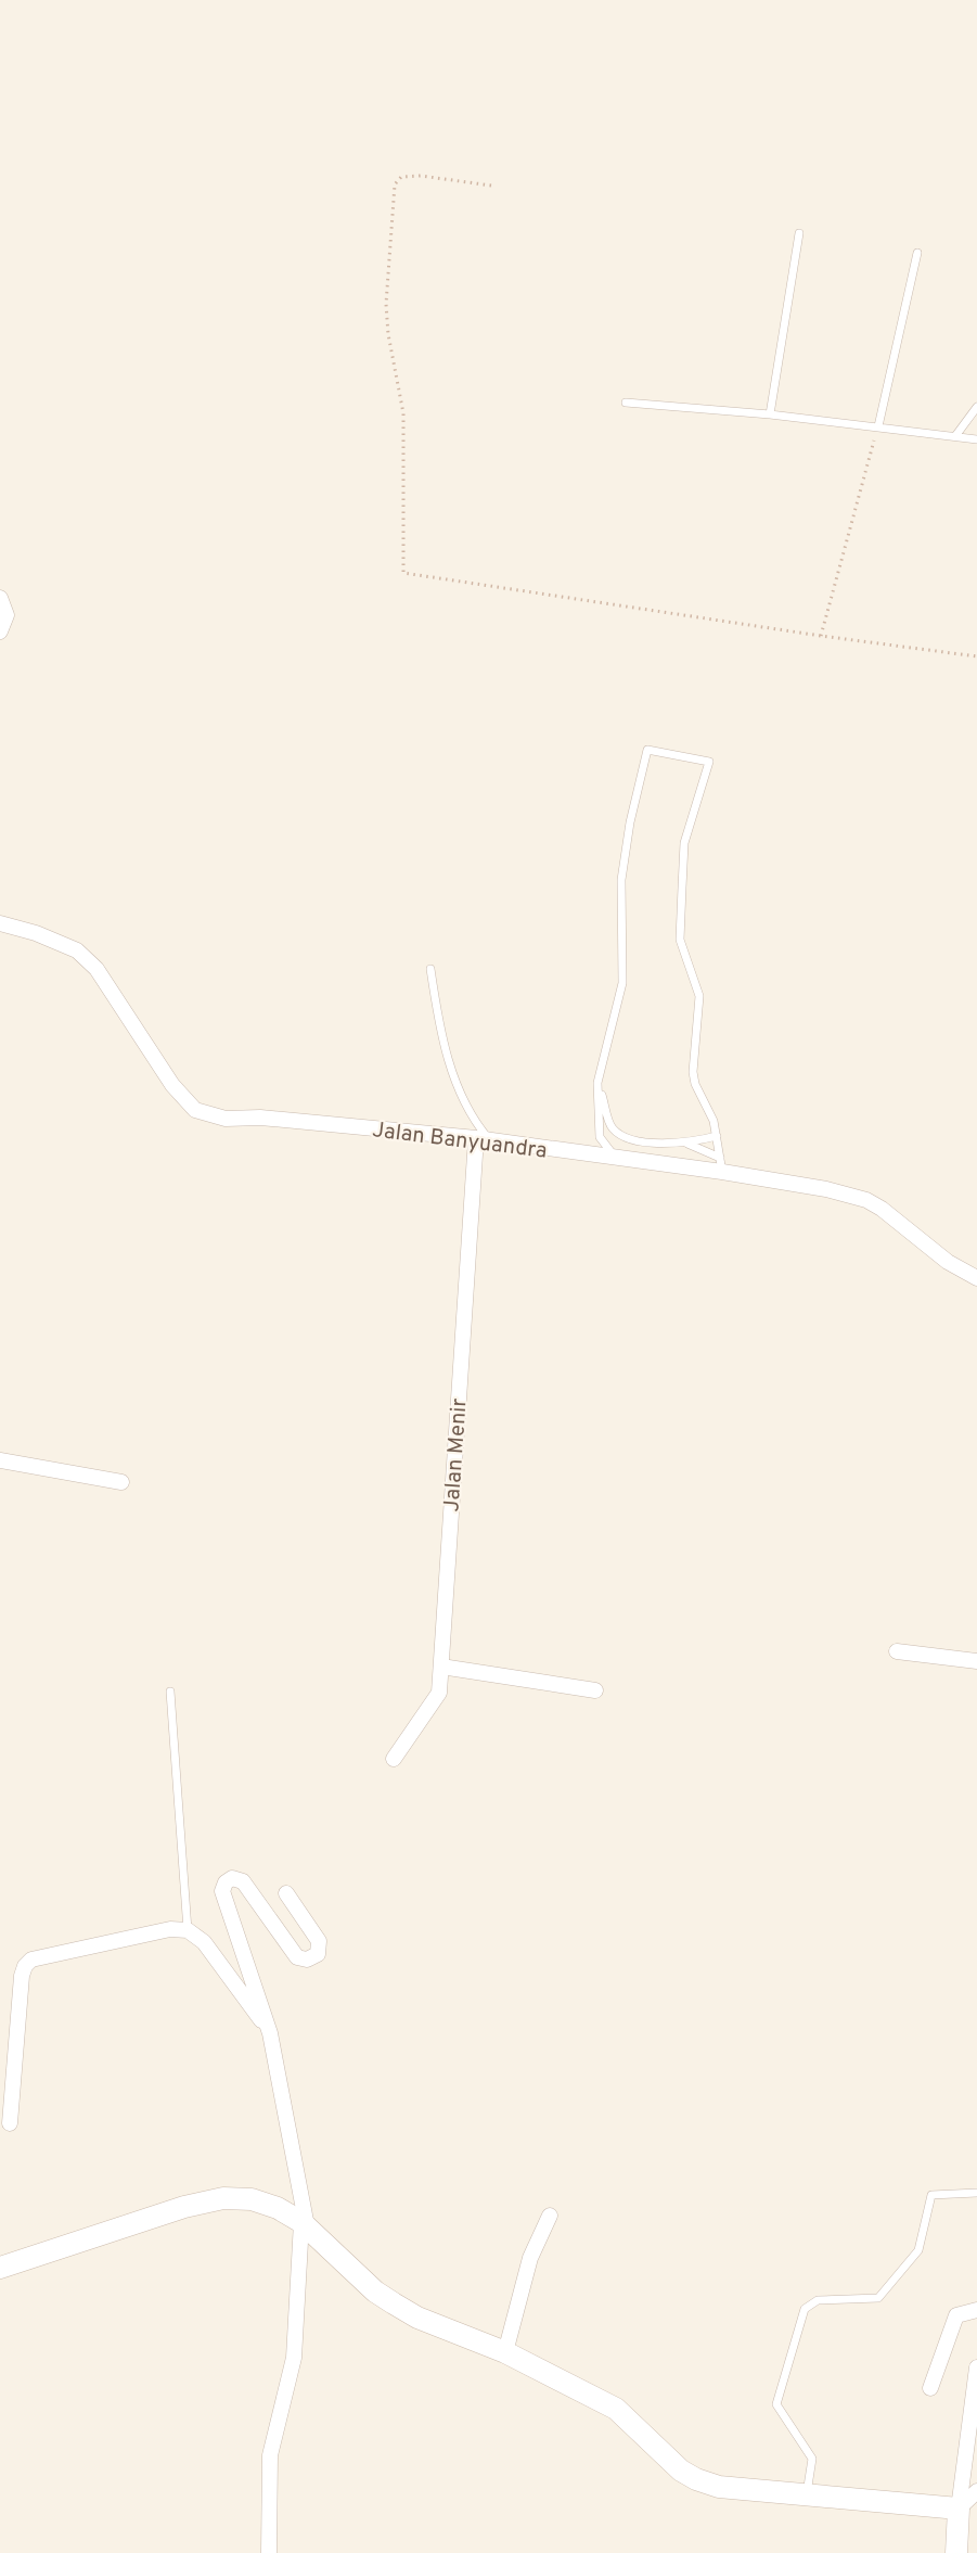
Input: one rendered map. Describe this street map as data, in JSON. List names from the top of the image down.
{
  "streets": {
    "street": ["Jalan Banyuandra", "Jalan Menir"]
  },
  "crossings": [
    ["Jalan Banyuandra", "Jalan Menir"]
  ]
}
